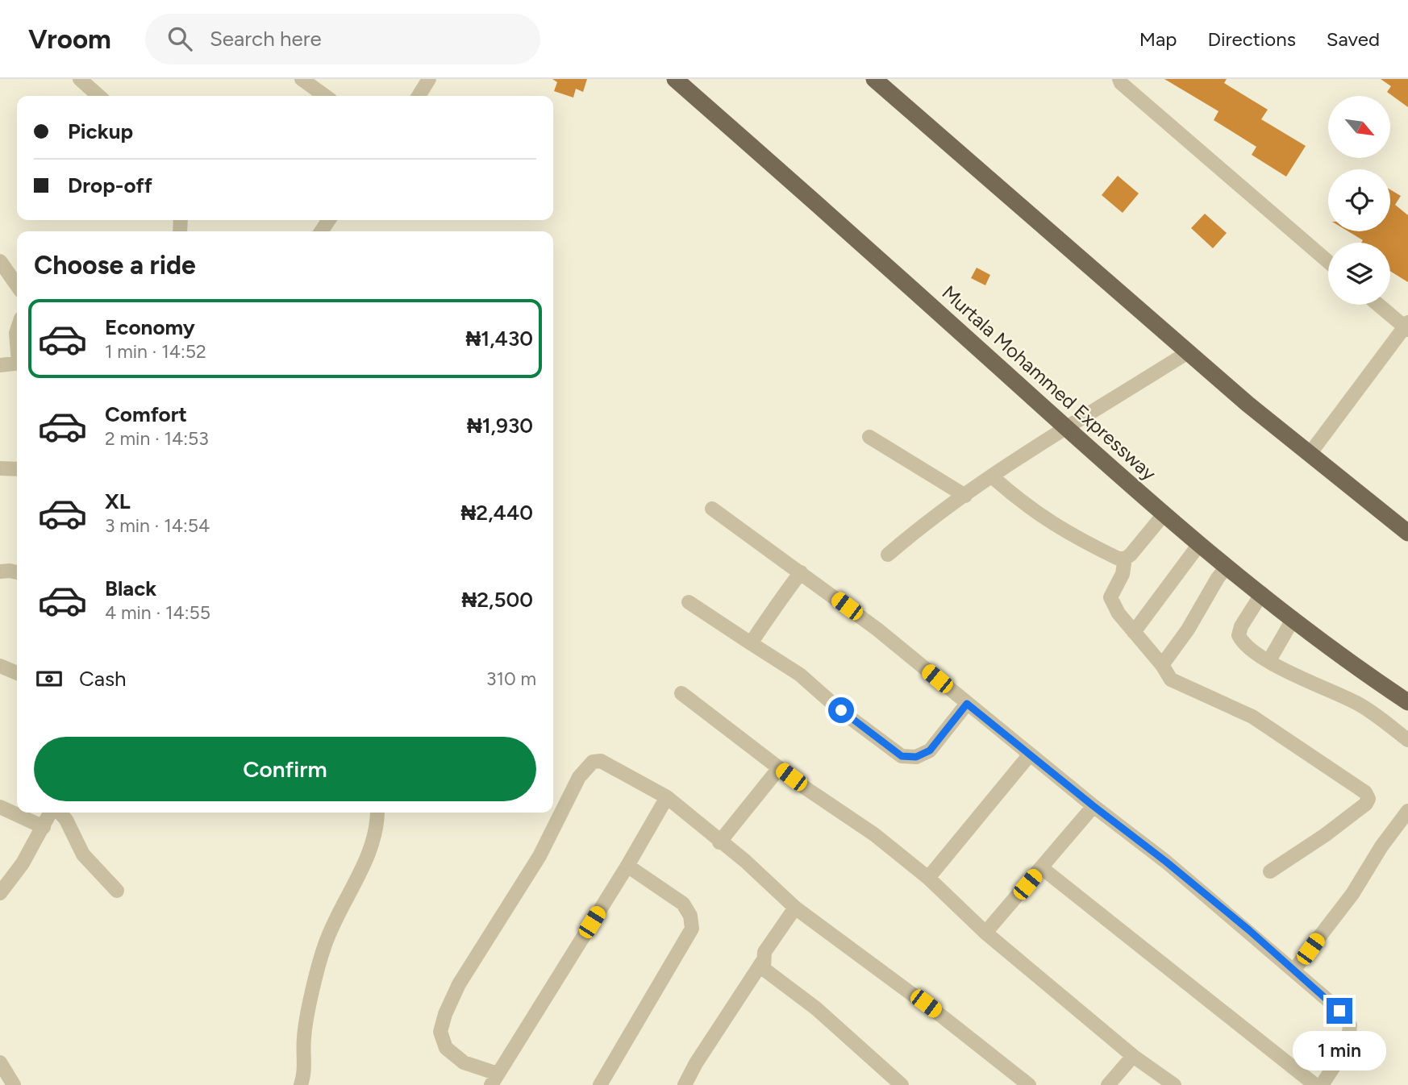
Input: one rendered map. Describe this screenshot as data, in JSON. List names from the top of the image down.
{
  "streets": {
    "main road": ["Murtala Mohammed Expressway"]
  },
  "north": "bottom right",
  "page": {
    "header": "Vroom",
    "search": "Search here",
    "nav": ["Map", "Directions", "Saved"],
    "banner": ["Pickup", "Drop-off"],
    "heading": "Choose a ride",
    "list": [
      {
        "name": "Economy",
        "note": "1 min · 14:52",
        "value": "₦1,430"
      },
      {
        "name": "Comfort",
        "note": "2 min · 14:53",
        "value": "₦1,930"
      },
      {
        "name": "XL",
        "note": "3 min · 14:54",
        "value": "₦2,440"
      },
      {
        "name": "Black",
        "note": "4 min · 14:55",
        "value": "₦2,500"
      }
    ],
    "pay": ["Cash", "310 m"],
    "buttons": "Confirm",
    "bubble": "1 min"
  }
}
